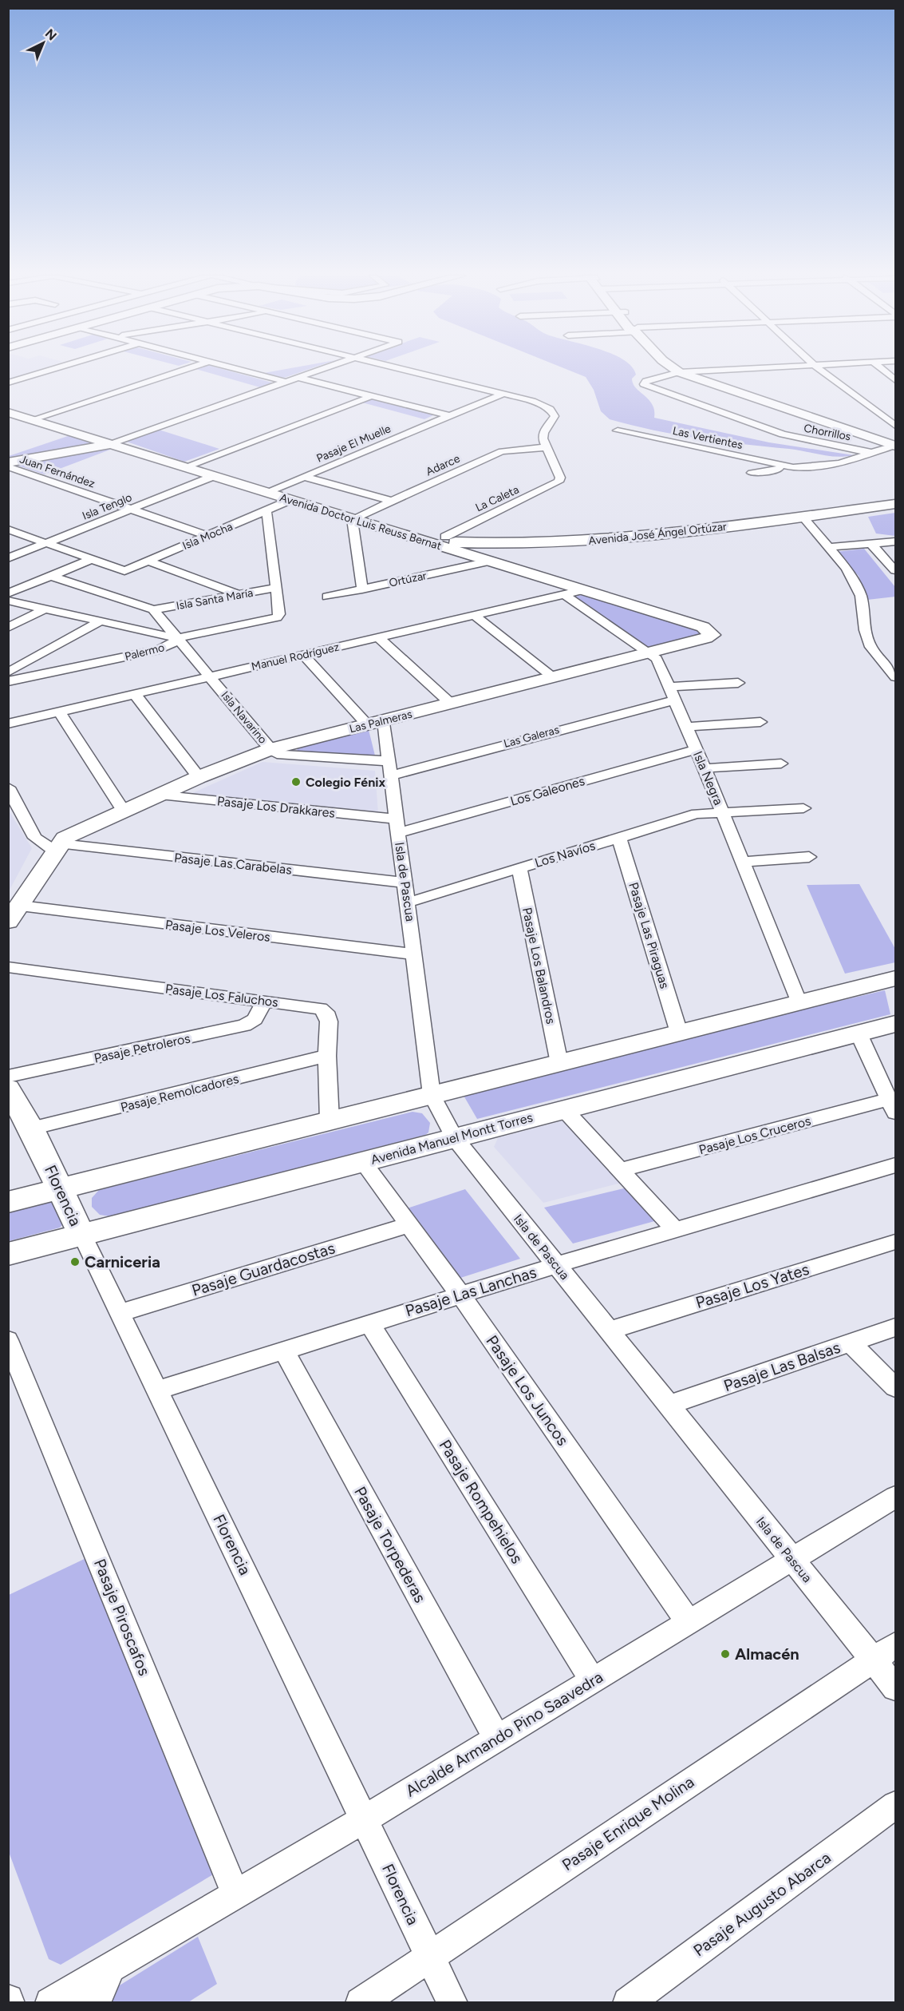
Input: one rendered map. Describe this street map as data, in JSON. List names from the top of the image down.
{
  "streets": {
    "street": [
      "Chorrillos",
      "Las Vertientes",
      "Pasaje El Muelle",
      "Adarce",
      "Juan Fernández",
      "La Caleta",
      "Isla Tenglo",
      "Avenida Doctor Luis Reuss Bernat",
      "Avenida José Ángel Ortúzar",
      "Isla Mocha",
      "Ortúzar",
      "Isla Santa María",
      "Palermo",
      "Manuel Rodríguez",
      "Isla Navarino",
      "Las Palmeras",
      "Las Galeras",
      "Isla Negra",
      "Los Galeones",
      "Pasaje Los Drakkares",
      "Los Navíos",
      "Pasaje Las Carabelas",
      "Isla de Pascua",
      "Pasaje Los Veleros",
      "Pasaje Las Piraguas",
      "Pasaje Los Balandros",
      "Pasaje Los Faluchos",
      "Pasaje Petroleros",
      "Pasaje Remolcadores",
      "Pasaje Los Cruceros",
      "Avenida Manuel Montt Torres",
      "Florencia",
      "Pasaje Guardacostas",
      "Pasaje Los Yates",
      "Pasaje Las Lanchas",
      "Pasaje Las Balsas",
      "Pasaje Los Juncos",
      "Pasaje Rompehielos",
      "Pasaje Torpederas",
      "Pasaje Piroscafos",
      "Alcalde Armando Pino Saavedra",
      "Pasaje Enrique Molina",
      "Pasaje Augusto Abarca"
    ]
  },
  "crossings": [
    ["Chorrillos", "Las Vertientes"],
    ["Pasaje El Muelle", "Avenida Doctor Luis Reuss Bernat"],
    ["Adarce", "La Caleta"],
    ["Adarce", "Avenida Doctor Luis Reuss Bernat"],
    ["Juan Fernández", "Isla Tenglo"],
    ["Juan Fernández", "Isla Mocha"],
    ["Isla Tenglo", "Avenida Doctor Luis Reuss Bernat"],
    ["Avenida Doctor Luis Reuss Bernat", "Avenida José Ángel Ortúzar"],
    ["Avenida Doctor Luis Reuss Bernat", "Isla Mocha"],
    ["Avenida Doctor Luis Reuss Bernat", "Ortúzar"],
    ["Avenida Doctor Luis Reuss Bernat", "Manuel Rodríguez"],
    ["Avenida Doctor Luis Reuss Bernat", "Las Palmeras"],
    ["Isla Santa María", "Palermo"],
    ["Isla Santa María", "Isla Navarino"],
    ["Palermo", "Isla Navarino"],
    ["Manuel Rodríguez", "Isla Navarino"],
    ["Manuel Rodríguez", "Isla Negra"],
    ["Isla Navarino", "Las Palmeras"],
    ["Isla Navarino", "Las Galeras"],
    ["Isla Navarino", "Isla de Pascua"],
    ["Las Palmeras", "Isla Negra"],
    ["Las Palmeras", "Pasaje Los Drakkares"],
    ["Las Palmeras", "Pasaje Las Carabelas"],
    ["Las Palmeras", "Isla de Pascua"],
    ["Las Galeras", "Isla Negra"],
    ["Las Galeras", "Isla de Pascua"],
    ["Isla Negra", "Los Galeones"],
    ["Isla Negra", "Los Navíos"],
    ["Los Galeones", "Pasaje Los Drakkares"],
    ["Los Galeones", "Isla de Pascua"],
    ["Pasaje Los Drakkares", "Isla de Pascua"],
    ["Los Navíos", "Isla de Pascua"],
    ["Los Navíos", "Pasaje Las Piraguas"],
    ["Los Navíos", "Pasaje Los Balandros"],
    ["Pasaje Las Carabelas", "Isla de Pascua"],
    ["Isla de Pascua", "Pasaje Los Veleros"],
    ["Isla de Pascua", "Avenida Manuel Montt Torres"],
    ["Isla de Pascua", "Pasaje Los Yates"],
    ["Isla de Pascua", "Pasaje Las Lanchas"],
    ["Isla de Pascua", "Pasaje Las Balsas"],
    ["Isla de Pascua", "Alcalde Armando Pino Saavedra"],
    ["Isla de Pascua", "Pasaje Enrique Molina"],
    ["Pasaje Los Faluchos", "Pasaje Petroleros"],
    ["Pasaje Los Faluchos", "Pasaje Remolcadores"],
    ["Pasaje Remolcadores", "Florencia"],
    ["Avenida Manuel Montt Torres", "Florencia"],
    ["Avenida Manuel Montt Torres", "Pasaje Los Juncos"],
    ["Florencia", "Pasaje Guardacostas"],
    ["Florencia", "Pasaje Las Lanchas"],
    ["Florencia", "Alcalde Armando Pino Saavedra"],
    ["Florencia", "Pasaje Enrique Molina"],
    ["Pasaje Guardacostas", "Pasaje Los Juncos"],
    ["Pasaje Las Lanchas", "Pasaje Los Juncos"],
    ["Pasaje Las Lanchas", "Pasaje Rompehielos"],
    ["Pasaje Las Lanchas", "Pasaje Torpederas"],
    ["Pasaje Los Juncos", "Alcalde Armando Pino Saavedra"],
    ["Pasaje Rompehielos", "Alcalde Armando Pino Saavedra"],
    ["Pasaje Torpederas", "Alcalde Armando Pino Saavedra"],
    ["Pasaje Piroscafos", "Alcalde Armando Pino Saavedra"]
  ],
  "places": ["Colegio Fénix", "Carniceria", "Almacén"],
  "north": "top right"
}
